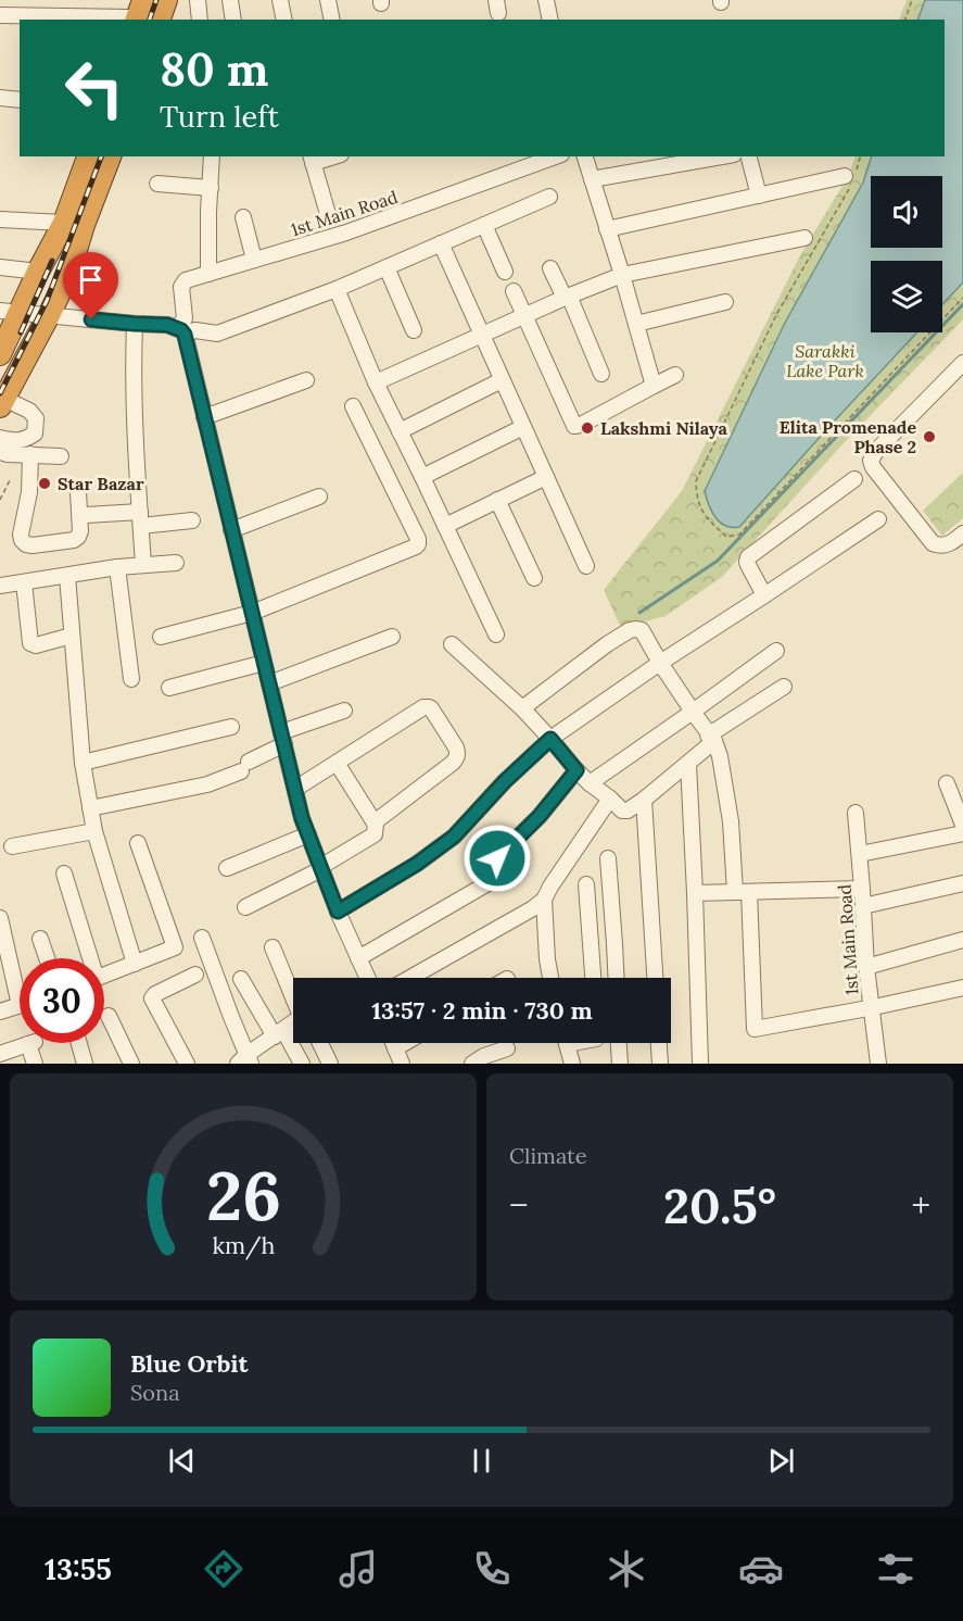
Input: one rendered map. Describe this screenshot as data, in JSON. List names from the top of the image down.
{
  "streets": {
    "street": ["1st Main Road"]
  },
  "parks": ["Sarakki Lake Park"],
  "places": ["Lakshmi Nilaya", "Elita Promenade Phase 2", "Star Bazar"],
  "page": {
    "turn": ["80 m", "Turn left"],
    "limit": "30",
    "trip": "13:57 · 2 min · 730 m",
    "tile": "Climate",
    "heat": ["−", "20.5°", "+"],
    "song": ["Blue Orbit", "Sona"],
    "tabs": "13:55",
    "gauge": ["26", "km/h"]
  }
}
